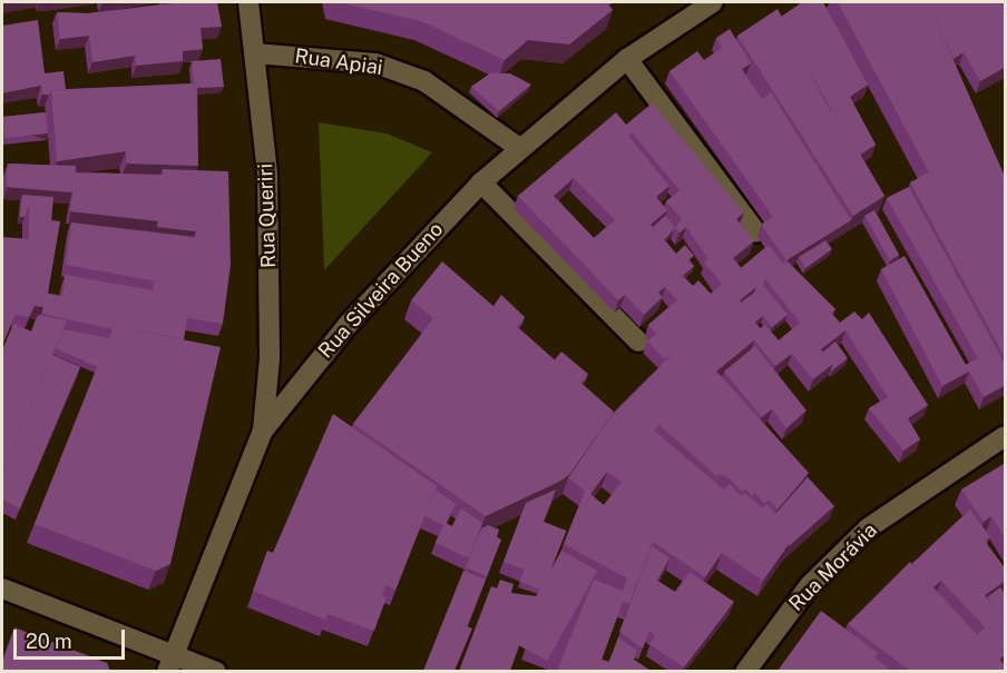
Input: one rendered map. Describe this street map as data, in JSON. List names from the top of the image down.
{
  "streets": {
    "street": [
      "Rua Apiai",
      "Rua Queriri",
      "Rua Silveira Bueno",
      "Rua Morávia"
    ]
  },
  "crossings": [
    ["Rua Apiai", "Rua Queriri"],
    ["Rua Apiai", "Rua Silveira Bueno"],
    ["Rua Queriri", "Rua Silveira Bueno"]
  ],
  "scale_bar": "20 m"
}
